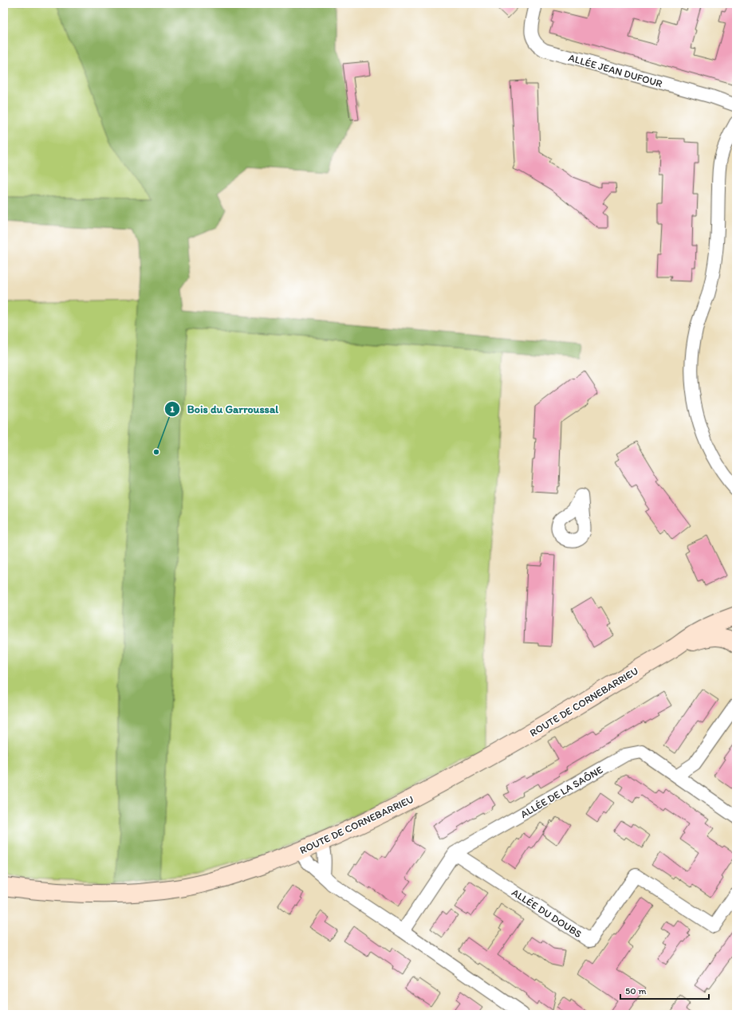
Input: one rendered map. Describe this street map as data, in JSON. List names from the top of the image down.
{
  "streets": {
    "main road": ["ROUTE DE CORNEBARRIEU"],
    "street": ["ALLÉE JEAN DUFOUR", "ALLÉE DE LA SAÔNE", "ALLÉE DU DOUBS"]
  },
  "crossings": [
    ["ALLÉE DE LA SAÔNE", "ALLÉE DU DOUBS"]
  ],
  "places": ["Bois du Garroussal"],
  "scale_bar": "50 m"
}
